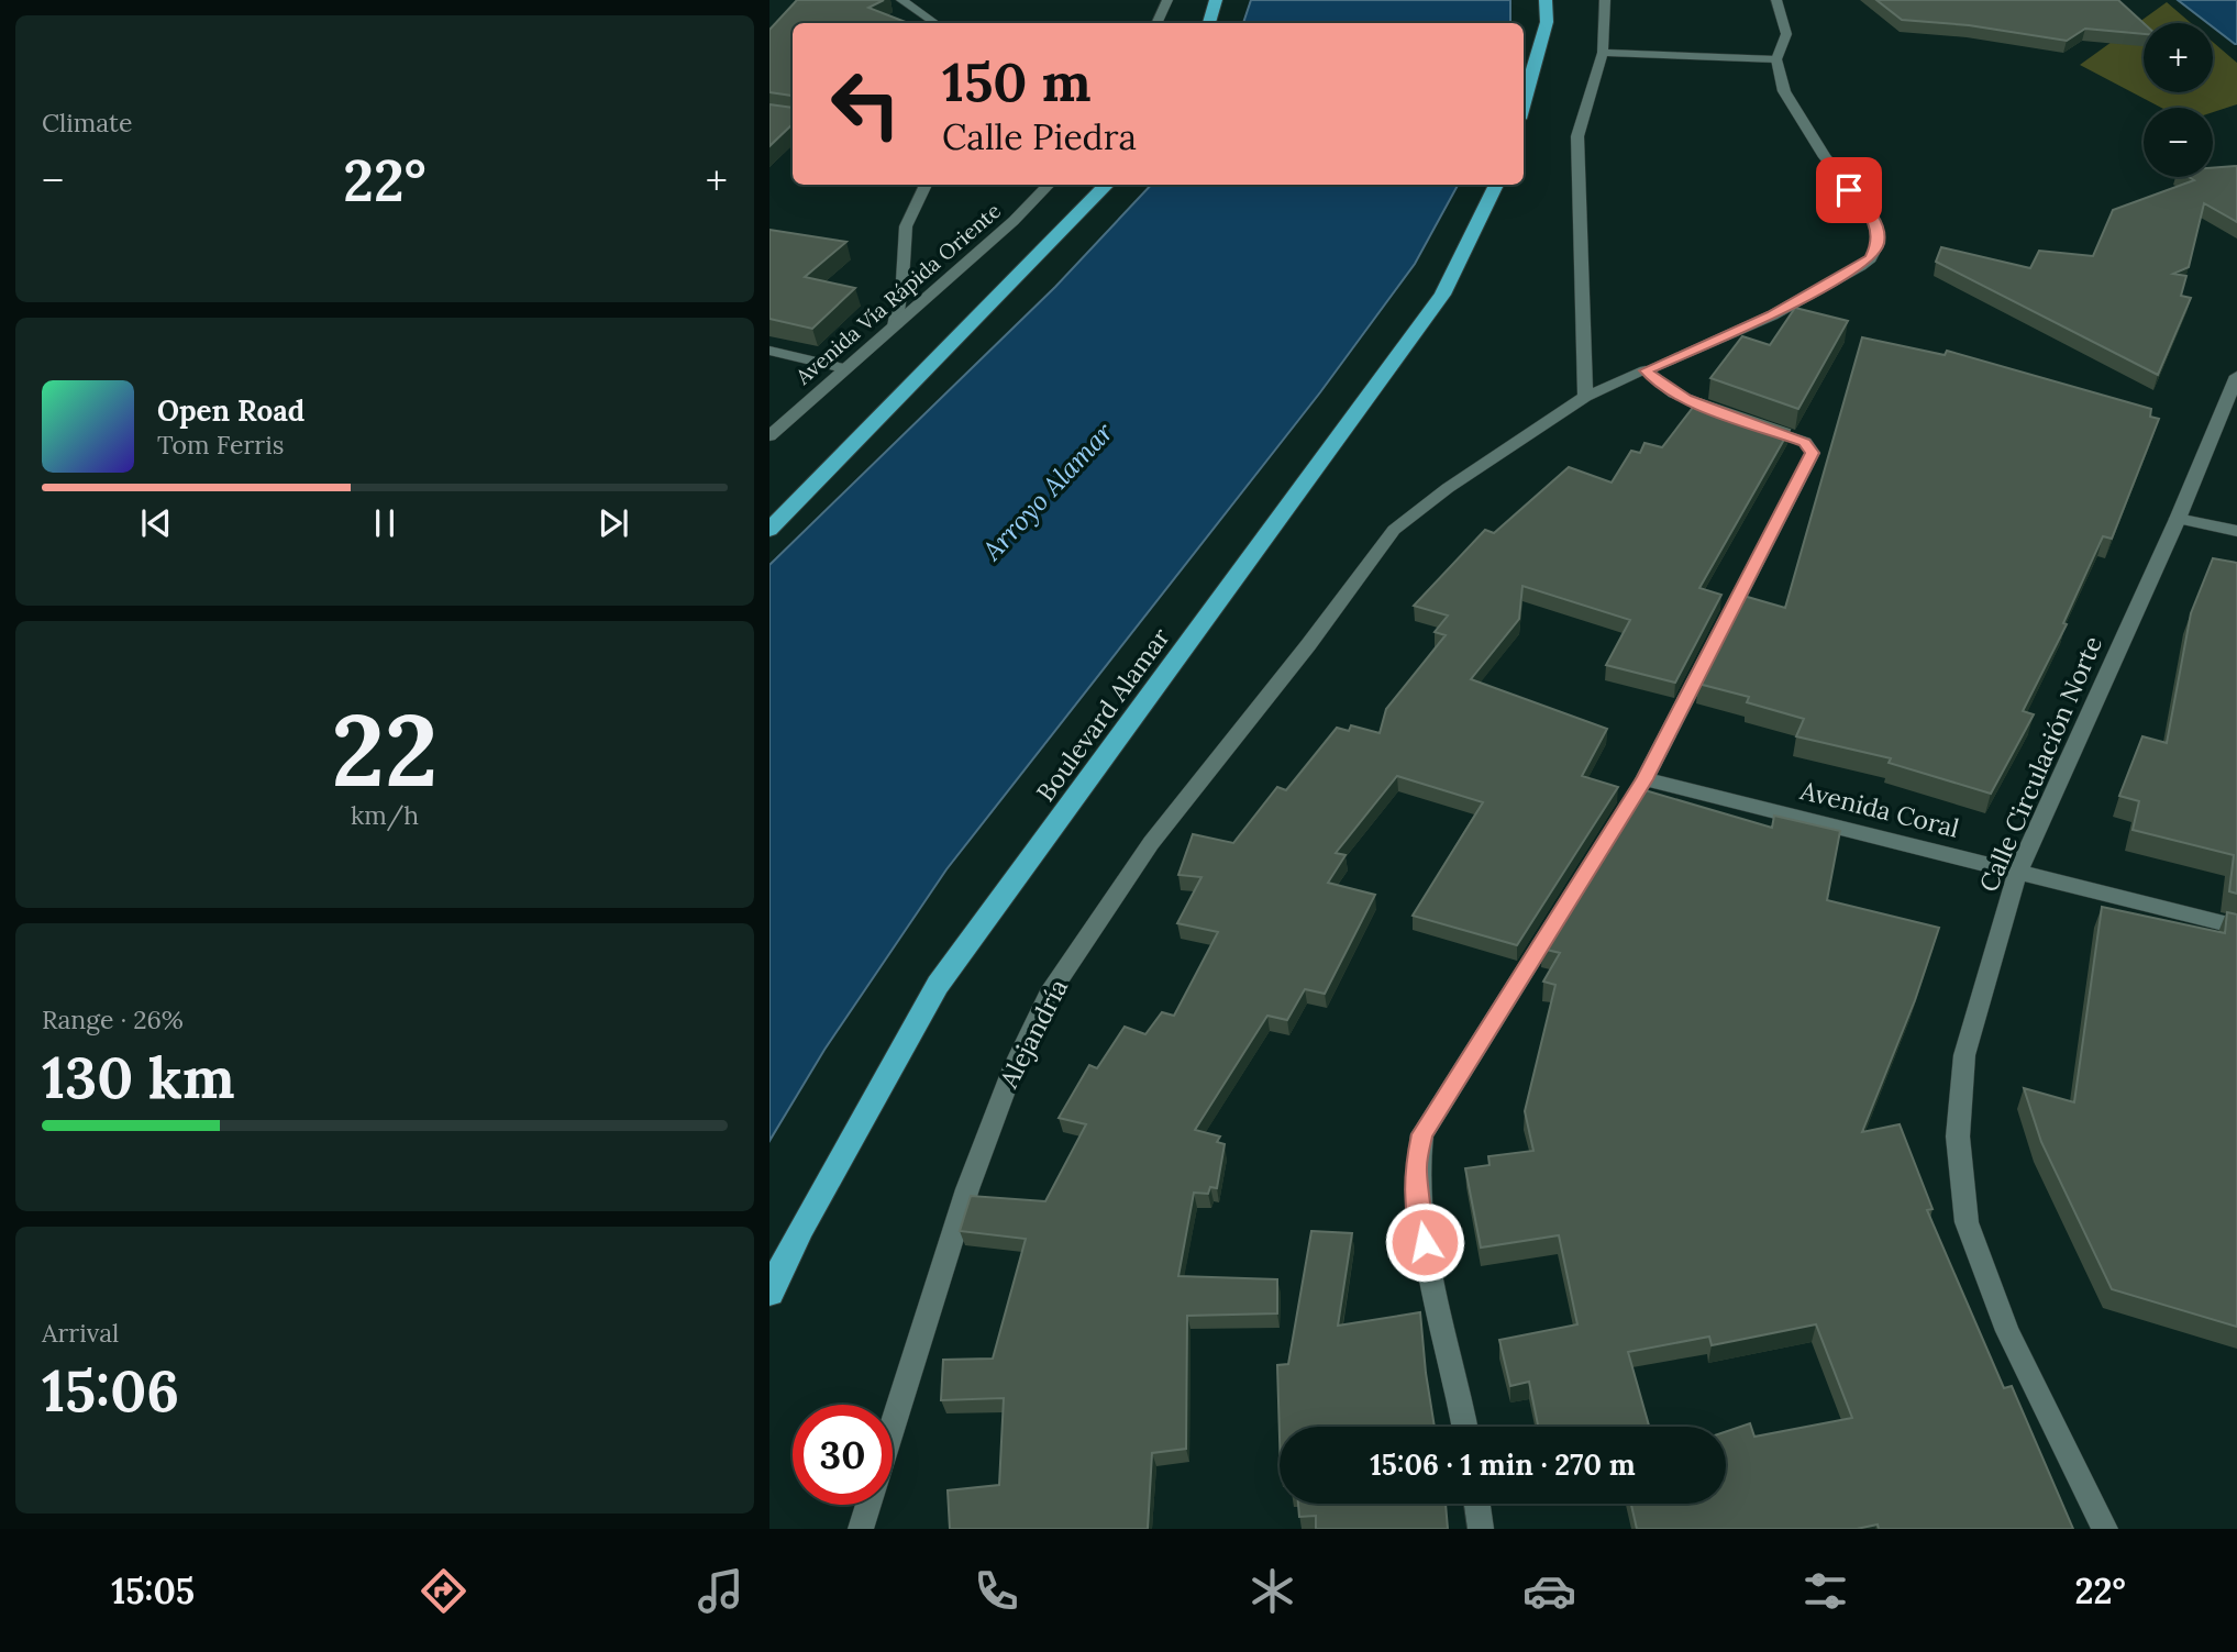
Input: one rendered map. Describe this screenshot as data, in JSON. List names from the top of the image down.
{
  "streets": {
    "highway": ["Boulevard Alamar"],
    "street": [
      "Avenida Vía Rápida Oriente",
      "Calle Circulación Norte",
      "Avenida Coral",
      "Alejandría"
    ]
  },
  "crossings": [
    ["Calle Circulación Norte", "Avenida Coral"]
  ],
  "water": ["Arroyo Alamar"],
  "page": {
    "tile": [
      "Climate",
      ["22", "km/h"],
      ["Range · 26%", "130 km"],
      ["Arrival", "15:06"]
    ],
    "map_buttons": ["+", "−"],
    "turn": ["150 m", "Calle Piedra"],
    "heat": ["−", "22°", "+"],
    "song": ["Open Road", "Tom Ferris"],
    "limit": "30",
    "trip": "15:06 · 1 min · 270 m",
    "tabs": ["15:05", "22°"]
  }
}
